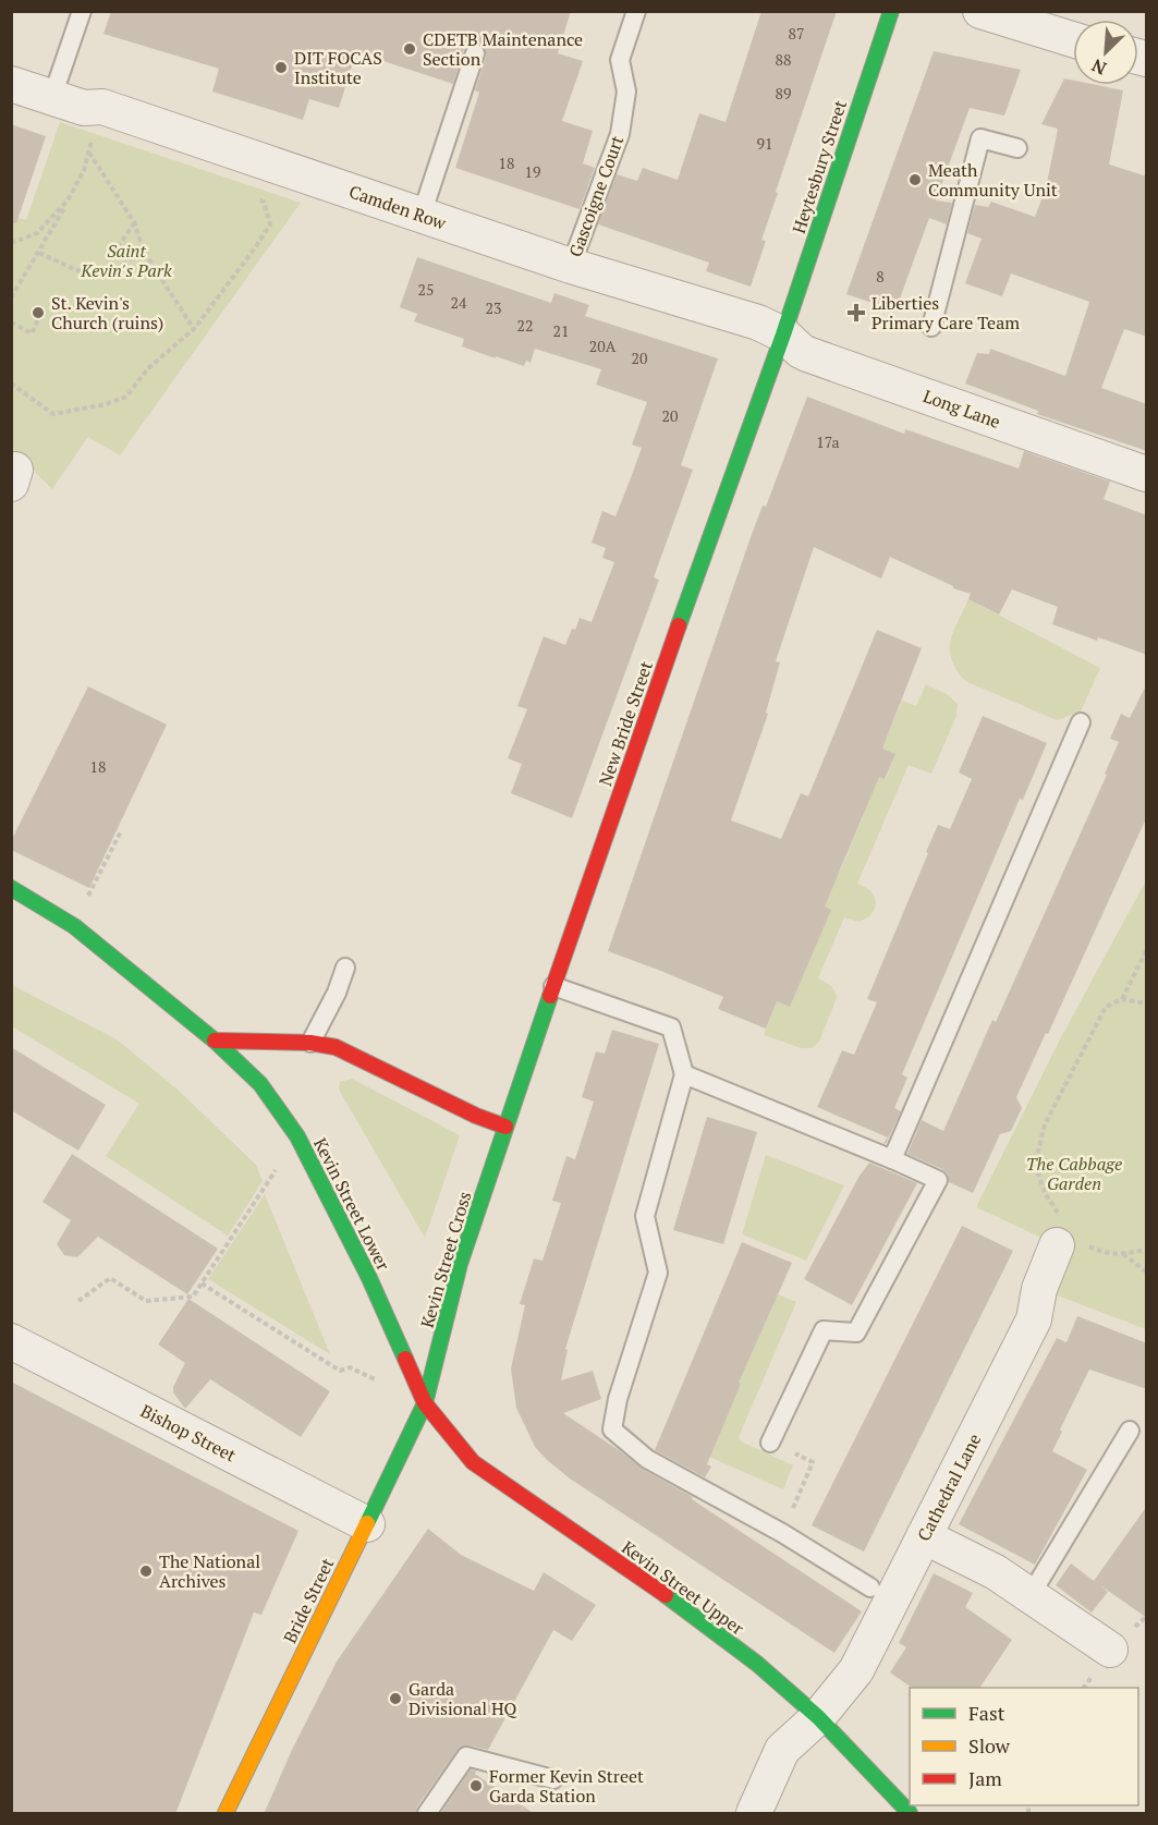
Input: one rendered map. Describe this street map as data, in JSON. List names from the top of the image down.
{
  "streets": {
    "street": [
      "Heytesbury Street",
      "Camden Row",
      "Long Lane",
      "New Bride Street",
      "Kevin Street Lower",
      "Kevin Street Cross",
      "Bishop Street",
      "Cathedral Lane",
      "Kevin Street Upper",
      "Bride Street"
    ],
    "lane": ["Gascoigne Court"]
  },
  "crossings": [
    ["Heytesbury Street", "Camden Row"],
    ["Heytesbury Street", "Long Lane"],
    ["Heytesbury Street", "New Bride Street"],
    ["Gascoigne Court", "Camden Row"],
    ["Camden Row", "Long Lane"],
    ["Camden Row", "New Bride Street"],
    ["Long Lane", "New Bride Street"],
    ["New Bride Street", "Kevin Street Cross"],
    ["Kevin Street Lower", "Kevin Street Cross"],
    ["Kevin Street Lower", "Kevin Street Upper"],
    ["Kevin Street Lower", "Bride Street"],
    ["Kevin Street Cross", "Kevin Street Upper"],
    ["Kevin Street Cross", "Bride Street"],
    ["Bishop Street", "Bride Street"],
    ["Cathedral Lane", "Kevin Street Upper"],
    ["Kevin Street Upper", "Bride Street"]
  ],
  "parks": ["Saint Kevin's Park", "The Cabbage Garden"],
  "places": {
    "other": [
      "CDETB Maintenance Section",
      "DIT FOCAS Institute",
      "Meath Community Unit",
      "St. Kevin's Church (ruins)",
      "The National Archives",
      "Garda Divisional HQ",
      "Former Kevin Street Garda Station"
    ],
    "health": ["Liberties Primary Care Team"]
  },
  "house_numbers": [
    "87",
    "88",
    "89",
    "91",
    "18",
    "19",
    "8",
    "25",
    "24",
    "23",
    "22",
    "21",
    "20A",
    "20",
    "20",
    "17a",
    "18"
  ],
  "legend": ["Fast", "Slow", "Jam"],
  "north": "bottom left"
}
